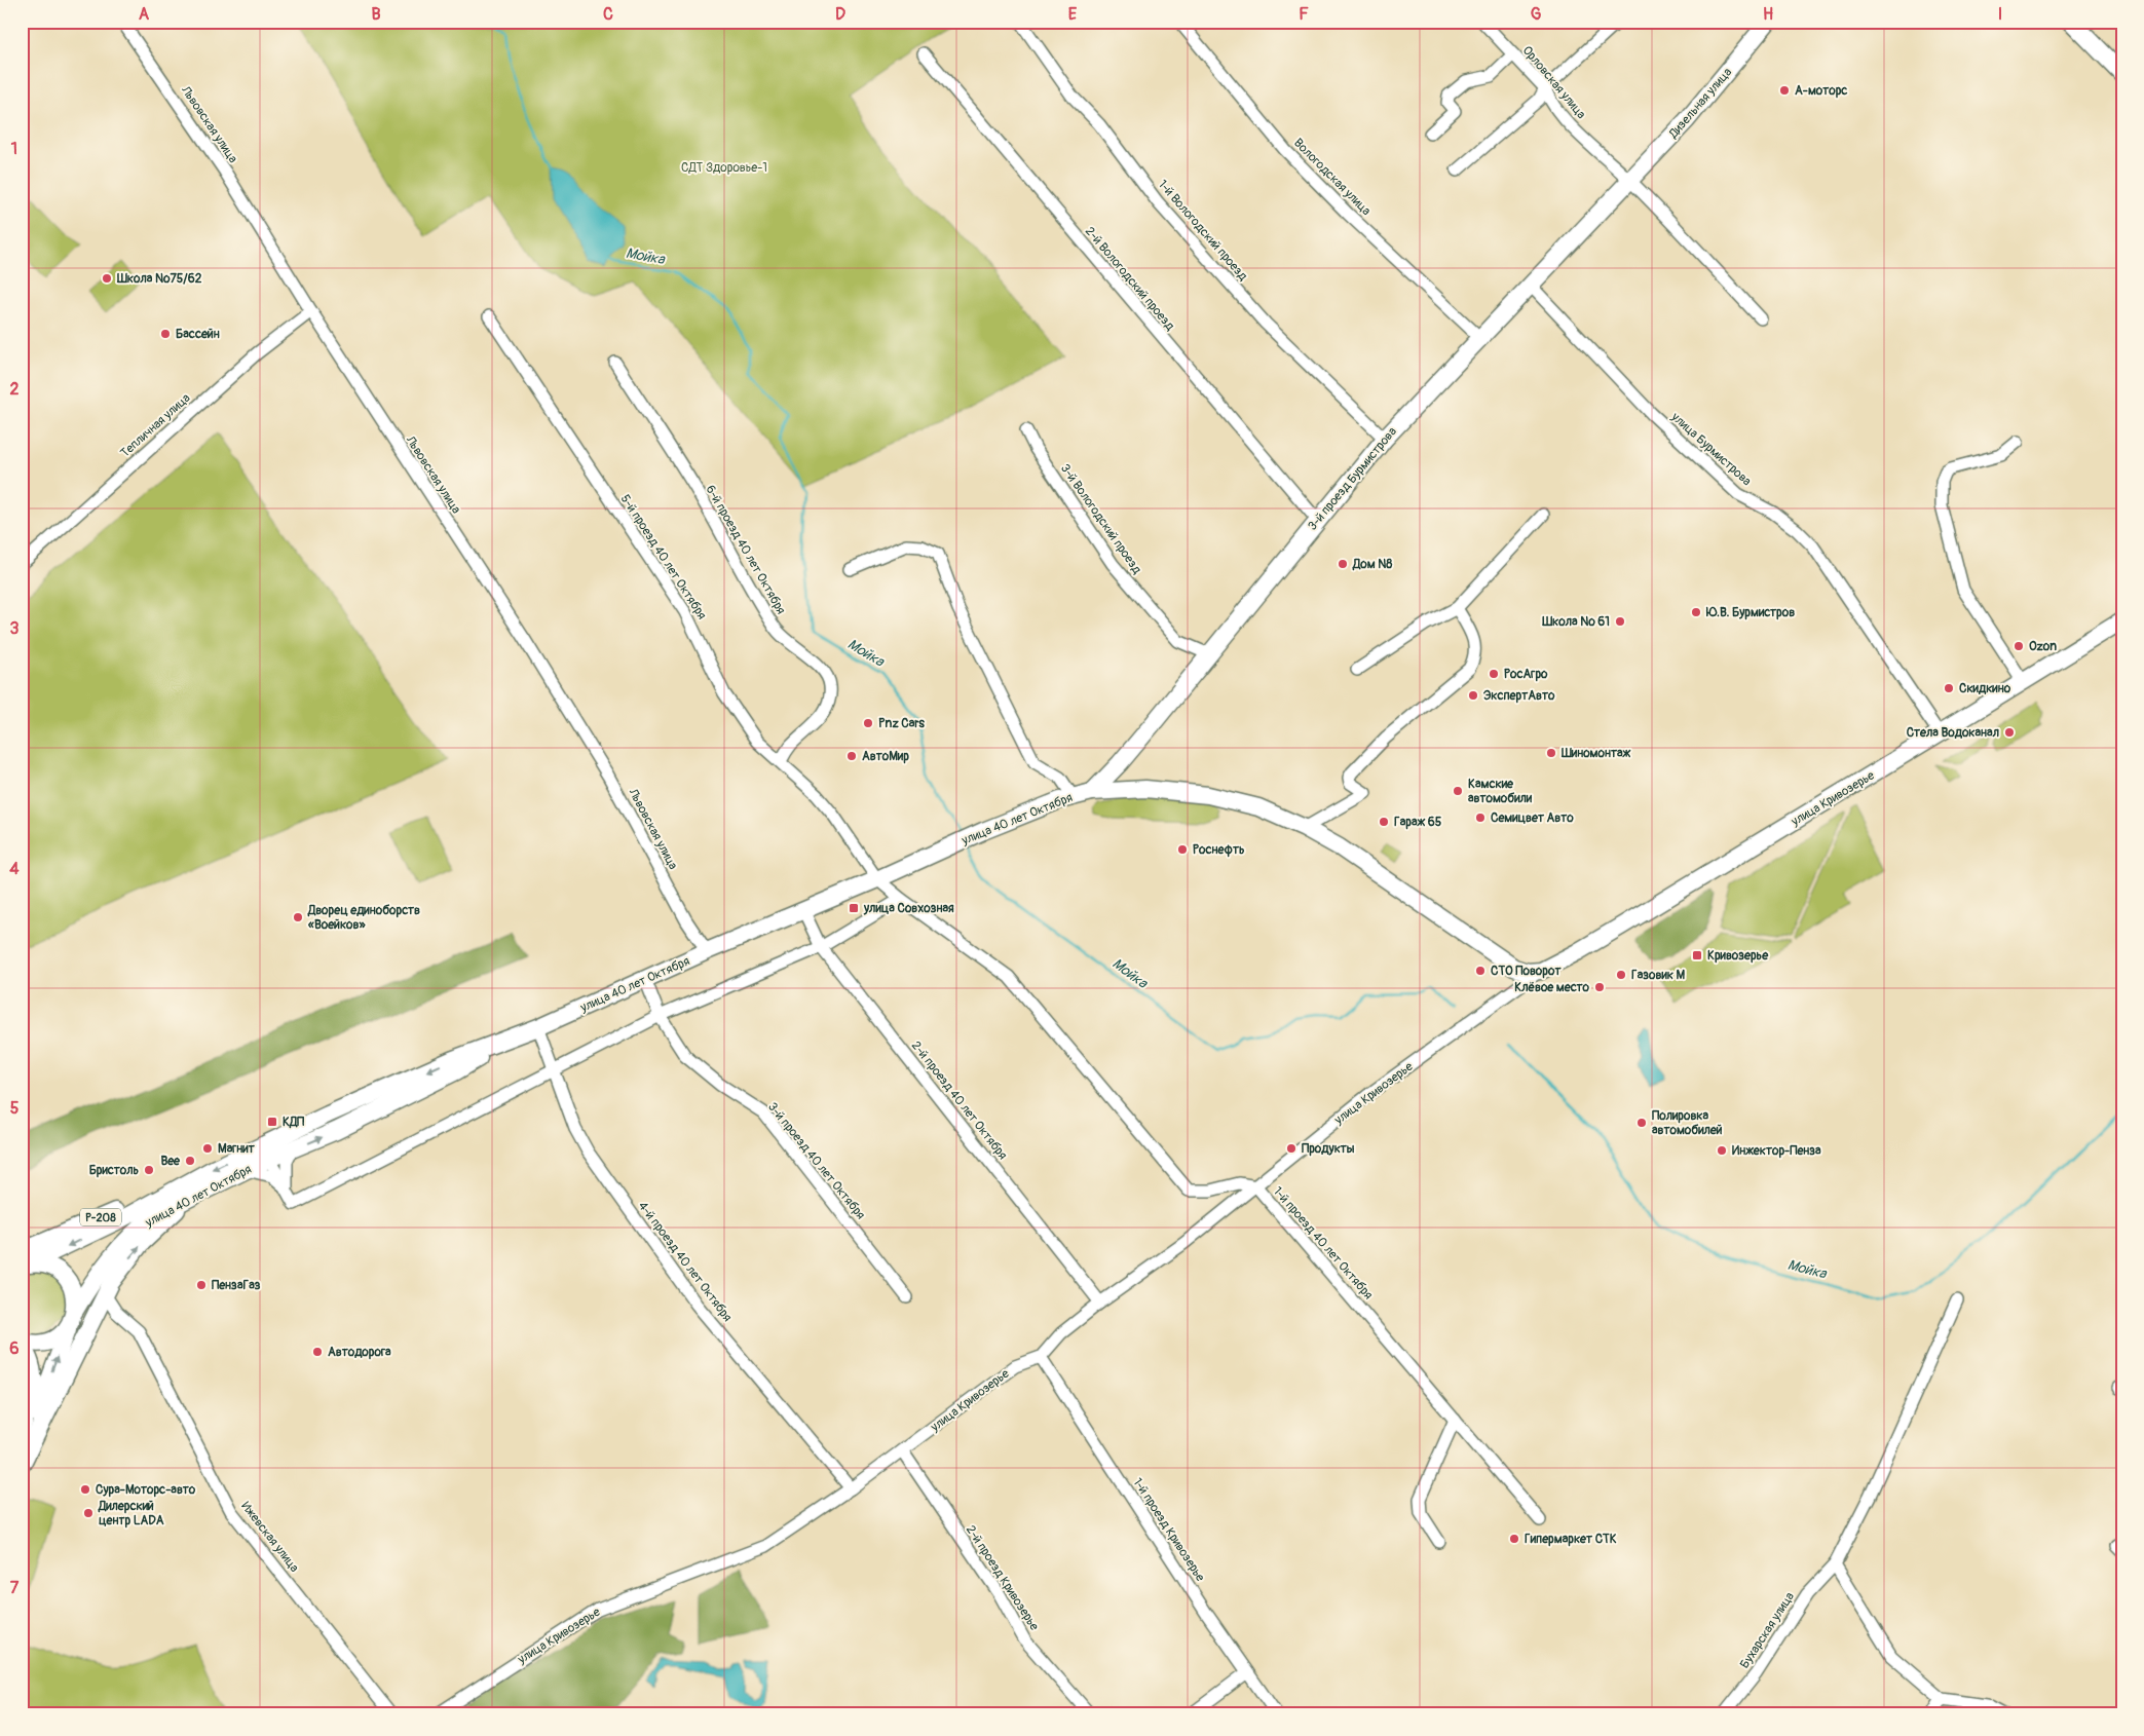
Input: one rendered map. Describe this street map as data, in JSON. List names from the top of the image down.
{
  "streets": {
    "main road": [
      "Дизельная улица",
      "3-й проезд Бурмистрова",
      "улица Кривозерье",
      "улица 40 лет Октября",
      "Р-208"
    ],
    "street": [
      "Орловская улица",
      "Львовская улица",
      "Вологодская улица",
      "1-й Вологодский проезд",
      "2-й Вологодский проезд",
      "Тепличная улица",
      "улица Бурмистрова",
      "3-й Вологодский проезд",
      "6-й проезд 40 лет Октября",
      "5-й проезд 40 лет Октября",
      "2-й проезд 40 лет Октября",
      "3-й проезд 40 лет Октября",
      "1-й проезд 40 лет Октября",
      "4-й проезд 40 лет Октября",
      "1-й проезд Кривозерье",
      "Ижевская улица",
      "2-й проезд Кривозерье",
      "Бухарская улица"
    ]
  },
  "crossings": [
    ["Орловская улица", "Дизельная улица"],
    ["Орловская улица", "3-й проезд Бурмистрова"],
    ["Дизельная улица", "3-й проезд Бурмистрова"],
    ["Львовская улица", "Тепличная улица"],
    ["Львовская улица", "улица 40 лет Октября"],
    ["Вологодская улица", "3-й проезд Бурмистрова"],
    ["1-й Вологодский проезд", "3-й проезд Бурмистрова"],
    ["2-й Вологодский проезд", "3-й проезд Бурмистрова"],
    ["улица Бурмистрова", "3-й проезд Бурмистрова"],
    ["улица Бурмистрова", "улица Кривозерье"],
    ["3-й проезд Бурмистрова", "3-й Вологодский проезд"],
    ["3-й проезд Бурмистрова", "улица 40 лет Октября"],
    ["6-й проезд 40 лет Октября", "5-й проезд 40 лет Октября"],
    ["5-й проезд 40 лет Октября", "улица 40 лет Октября"],
    ["5-й проезд 40 лет Октября", "1-й проезд 40 лет Октября"],
    ["улица Кривозерье", "2-й проезд 40 лет Октября"],
    ["улица Кривозерье", "1-й проезд 40 лет Октября"],
    ["улица Кривозерье", "4-й проезд 40 лет Октября"],
    ["улица Кривозерье", "1-й проезд Кривозерье"],
    ["улица Кривозерье", "2-й проезд Кривозерье"],
    ["улица 40 лет Октября", "2-й проезд 40 лет Октября"],
    ["улица 40 лет Октября", "3-й проезд 40 лет Октября"],
    ["улица 40 лет Октября", "4-й проезд 40 лет Октября"]
  ],
  "water": ["Мойка"],
  "parks": ["СДТ Здоровье-1"],
  "places": {
    "other": [
      "А-моторс",
      "Школа №75/62",
      "Бассейн",
      "Дом N8",
      "Ю.В. Бурмистров",
      "Школа № 61",
      "Ozon",
      "РосАгро",
      "Скидкино",
      "ЭкспертАвто",
      "Pnz Cars",
      "Стела Водоканал",
      "Шиномонтаж",
      "АвтоМир",
      "Камские автомобили",
      "Семицвет Авто",
      "Гараж 65",
      "Роснефть",
      "Дворец единоборств «Воейков»",
      "СТО Поворот",
      "Газовик М",
      "Клёвое место",
      "Полировка автомобилей",
      "Магнит",
      "Продукты",
      "Инжектор-Пенза",
      "Bee",
      "Бристоль",
      "ПензаГаз",
      "Автодорога",
      "Сура-Моторс-авто",
      "Дилерский центр LADA",
      "Гипермаркет СТК"
    ],
    "transit": ["улица Совхозная", "Кривозерье", "КДП"]
  },
  "grid": {
    "columns": [
      "A",
      "B",
      "C",
      "D",
      "E",
      "F",
      "G",
      "H",
      "I"
    ],
    "rows": [
      "1",
      "2",
      "3",
      "4",
      "5",
      "6",
      "7"
    ]
  }
}
